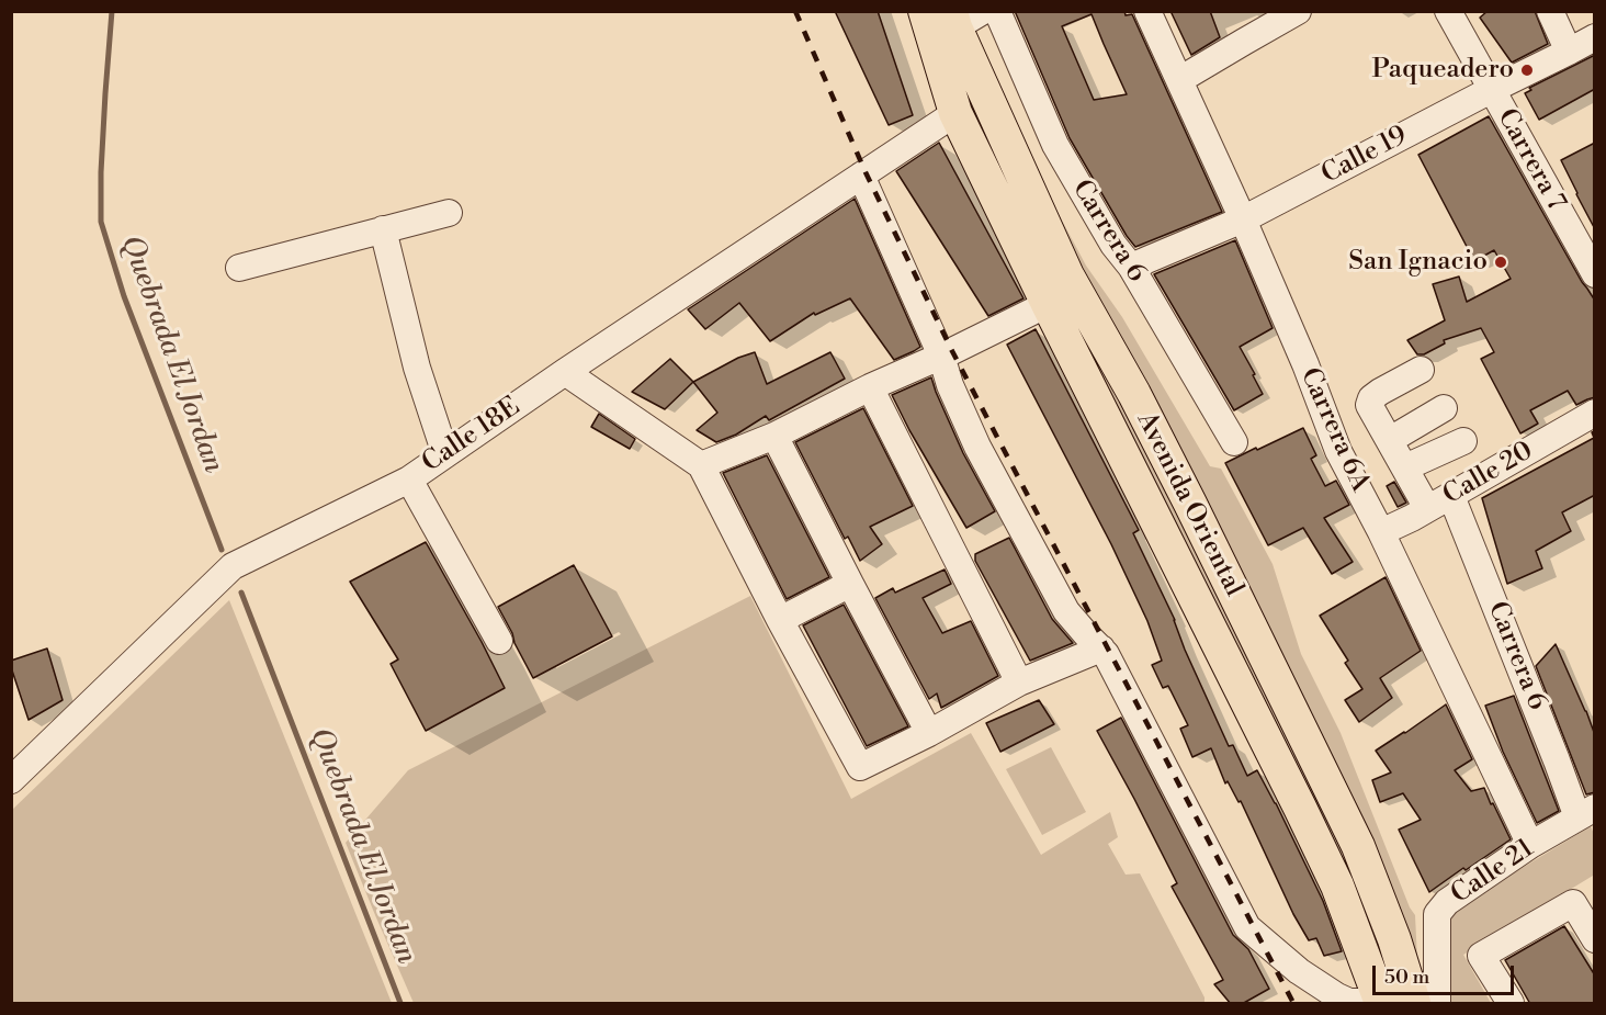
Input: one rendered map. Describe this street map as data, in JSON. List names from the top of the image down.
{
  "streets": {
    "main road": ["Avenida Oriental"],
    "street": [
      "Calle 19",
      "Carrera 7",
      "Carrera 6",
      "Carrera 6A",
      "Calle 18E",
      "Calle 20",
      "Calle 21"
    ]
  },
  "crossings": [
    ["Calle 19", "Carrera 7"],
    ["Calle 19", "Carrera 6"],
    ["Calle 19", "Carrera 6A"],
    ["Carrera 6", "Calle 20"],
    ["Carrera 6", "Calle 21"],
    ["Carrera 6A", "Calle 20"],
    ["Carrera 6A", "Calle 21"],
    ["Calle 18E", "Avenida Oriental"]
  ],
  "water": ["Quebrada El Jordan"],
  "places": ["Paqueadero", "San Ignacio"],
  "scale_bar": "50 m"
}
